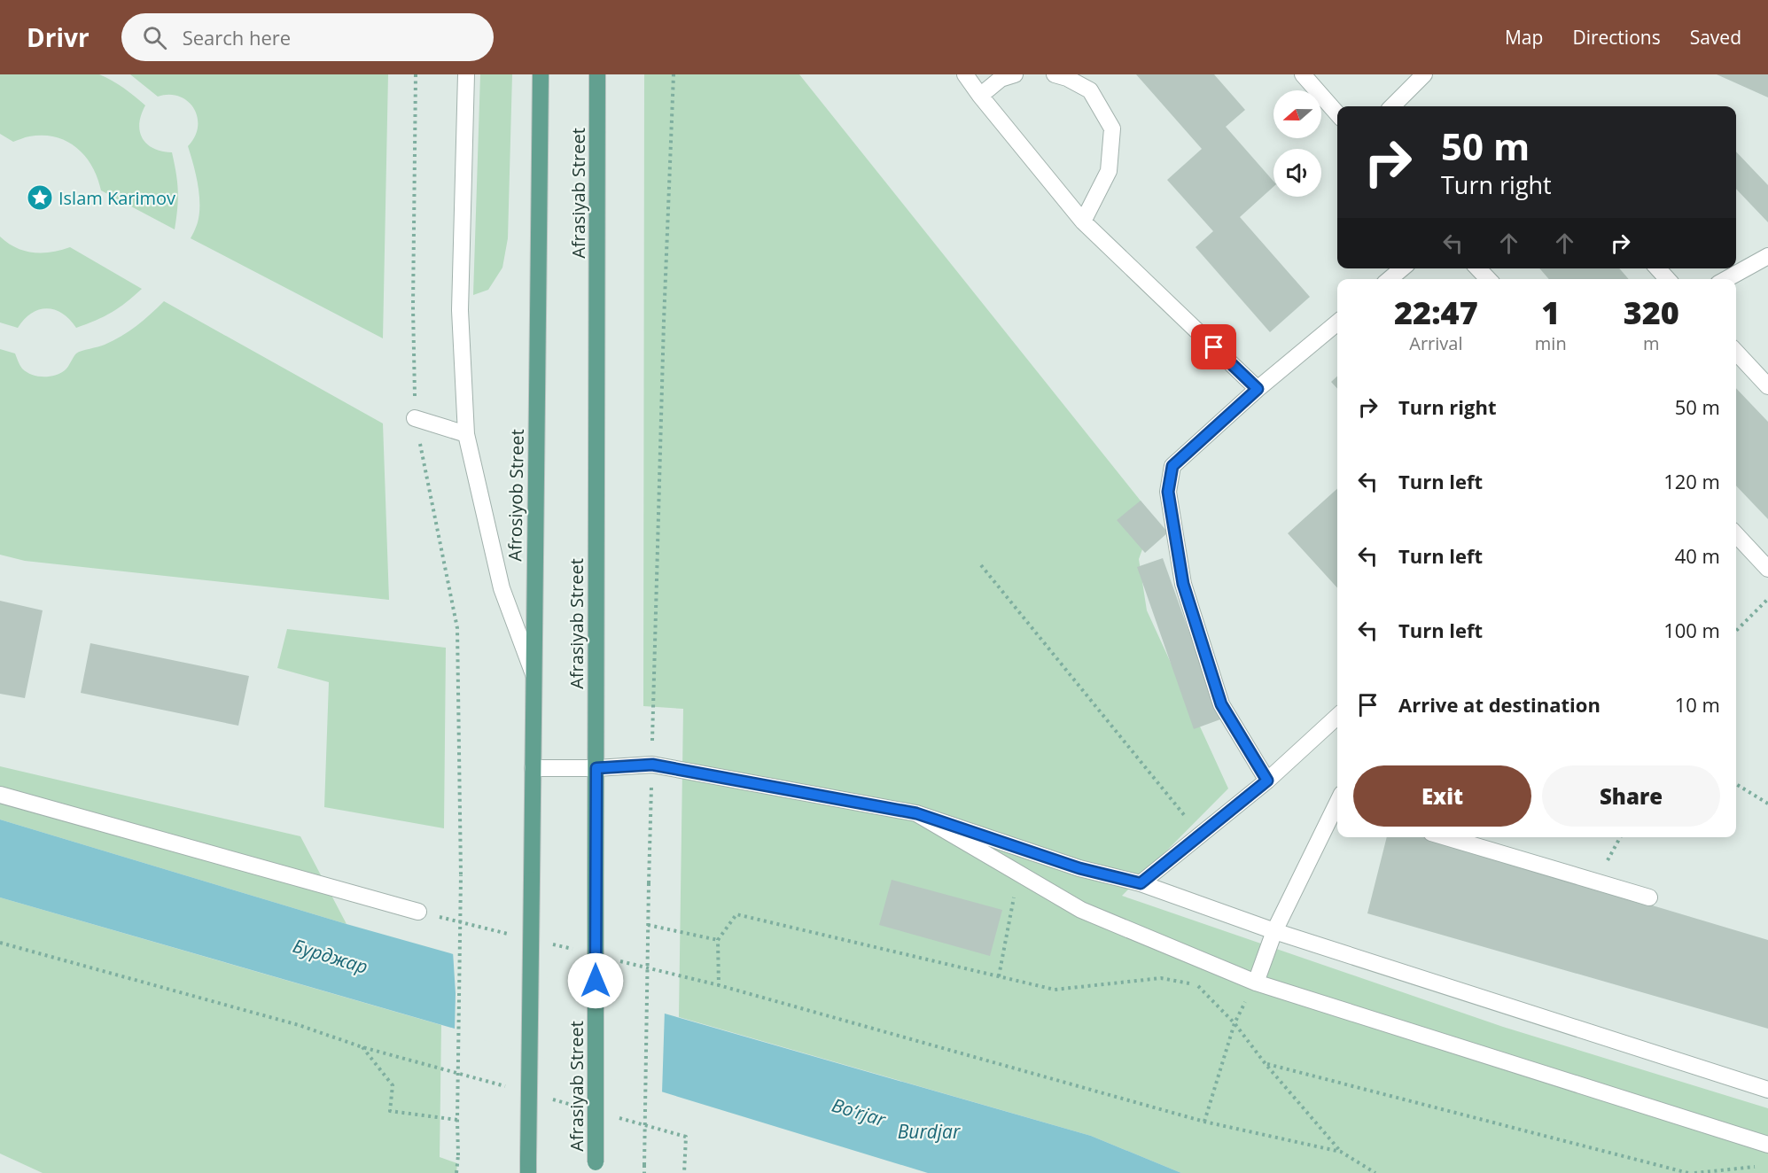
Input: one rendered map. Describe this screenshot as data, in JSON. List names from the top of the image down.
{
  "streets": {
    "main road": ["Afrasiyab Street"]
  },
  "water": ["Бурджар", "Bo‘rjar", "Burdjar"],
  "places": {
    "place": ["Islam Karimov"]
  },
  "north": "left",
  "page": {
    "header": "Drivr",
    "search": "Search here",
    "nav": ["Map", "Directions", "Saved"],
    "turn": ["50 m", "Turn right"],
    "eta": [
      "22:47",
      "Arrival",
      "1",
      "min",
      "320",
      "m"
    ],
    "list": [
      {
        "name": "Turn right",
        "value": "50 m"
      },
      {
        "name": "Turn left",
        "value": "120 m"
      },
      {
        "name": "Turn left",
        "value": "40 m"
      },
      {
        "name": "Turn left",
        "value": "100 m"
      },
      {
        "name": "Arrive at destination",
        "value": "10 m"
      }
    ],
    "buttons": ["Exit", "Share"]
  }
}
